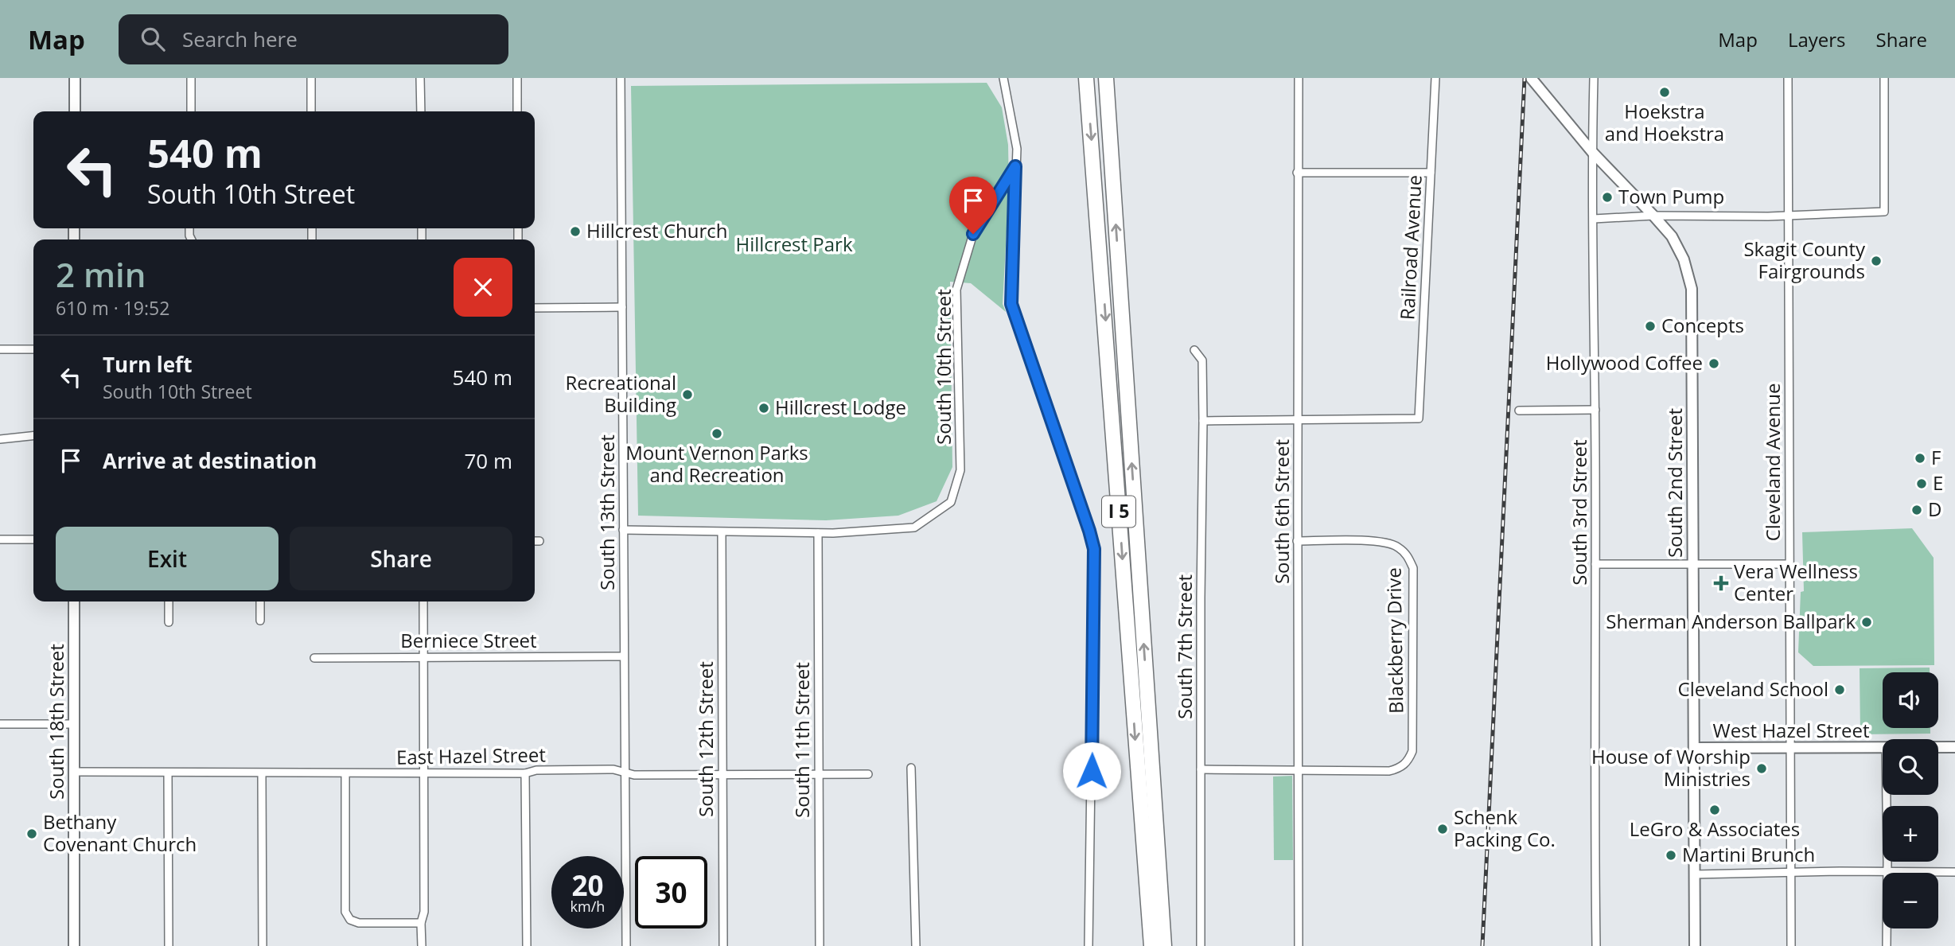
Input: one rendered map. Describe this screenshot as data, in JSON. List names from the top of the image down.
{
  "streets": {
    "highway": ["I 5"],
    "street": [
      "Railroad Avenue",
      "South 10th Street",
      "Cleveland Avenue",
      "South 2nd Street",
      "South 6th Street",
      "South 13th Street",
      "South 3rd Street",
      "Blackberry Drive",
      "Berniece Street",
      "South 7th Street",
      "South 18th Street",
      "West Hazel Street",
      "South 12th Street",
      "South 11th Street",
      "East Hazel Street"
    ]
  },
  "crossings": [
    ["Railroad Avenue", "South 6th Street"],
    ["South 10th Street", "South 11th Street"],
    ["Cleveland Avenue", "West Hazel Street"],
    ["South 2nd Street", "South 3rd Street"],
    ["South 2nd Street", "West Hazel Street"],
    ["South 6th Street", "Blackberry Drive"],
    ["South 13th Street", "Berniece Street"],
    ["South 13th Street", "East Hazel Street"],
    ["South 18th Street", "East Hazel Street"],
    ["South 12th Street", "East Hazel Street"],
    ["South 11th Street", "East Hazel Street"]
  ],
  "parks": ["Hillcrest Park"],
  "places": {
    "other": [
      "Hoekstra and Hoekstra",
      "Town Pump",
      "Hillcrest Church",
      "Skagit County Fairgrounds",
      "Concepts",
      "Hollywood Coffee",
      "Recreational Building",
      "Hillcrest Lodge",
      "Mount Vernon Parks and Recreation",
      "F",
      "E",
      "D",
      "Sherman Anderson Ballpark",
      "Cleveland School",
      "House of Worship Ministries",
      "LeGro & Associates",
      "Schenk Packing Co.",
      "Bethany Covenant Church",
      "Martini Brunch"
    ],
    "health": ["Vera Wellness Center"]
  },
  "page": {
    "header": "Map",
    "search": "Search here",
    "nav": ["Map", "Layers", "Share"],
    "turn": ["540 m", "South 10th Street"],
    "heading": ["2 min", "610 m · 19:52"],
    "list": [
      {
        "name": "Turn left",
        "note": "South 10th Street",
        "value": "540 m"
      },
      {
        "name": "Arrive at destination",
        "value": "70 m"
      }
    ],
    "buttons": ["Exit", "Share"],
    "map_buttons": ["+", "−"],
    "speed": "20 km/h",
    "limit": "30"
  }
}
